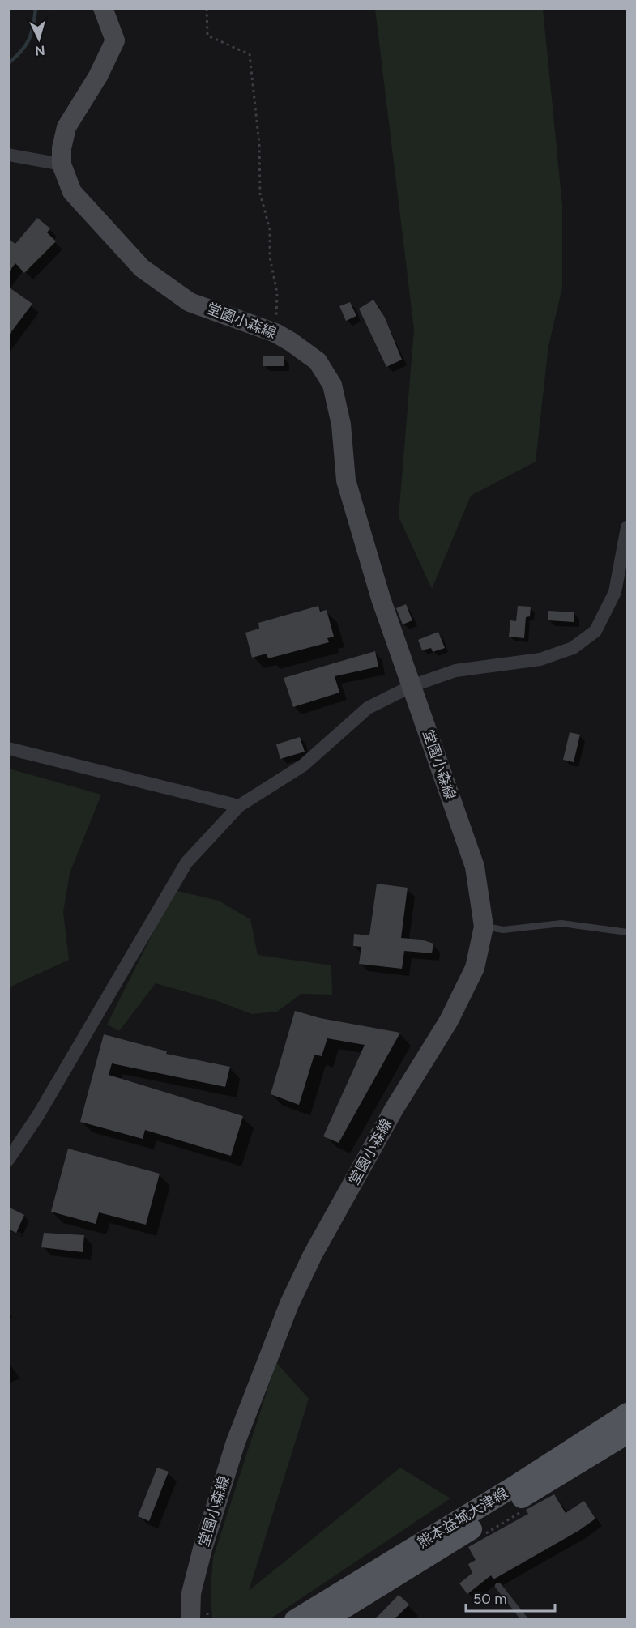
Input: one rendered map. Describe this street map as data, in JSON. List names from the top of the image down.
{
  "streets": {
    "main road": ["堂園小森線", "熊本益城大津線"]
  },
  "scale_bar": "50 m",
  "north": "bottom"
}
